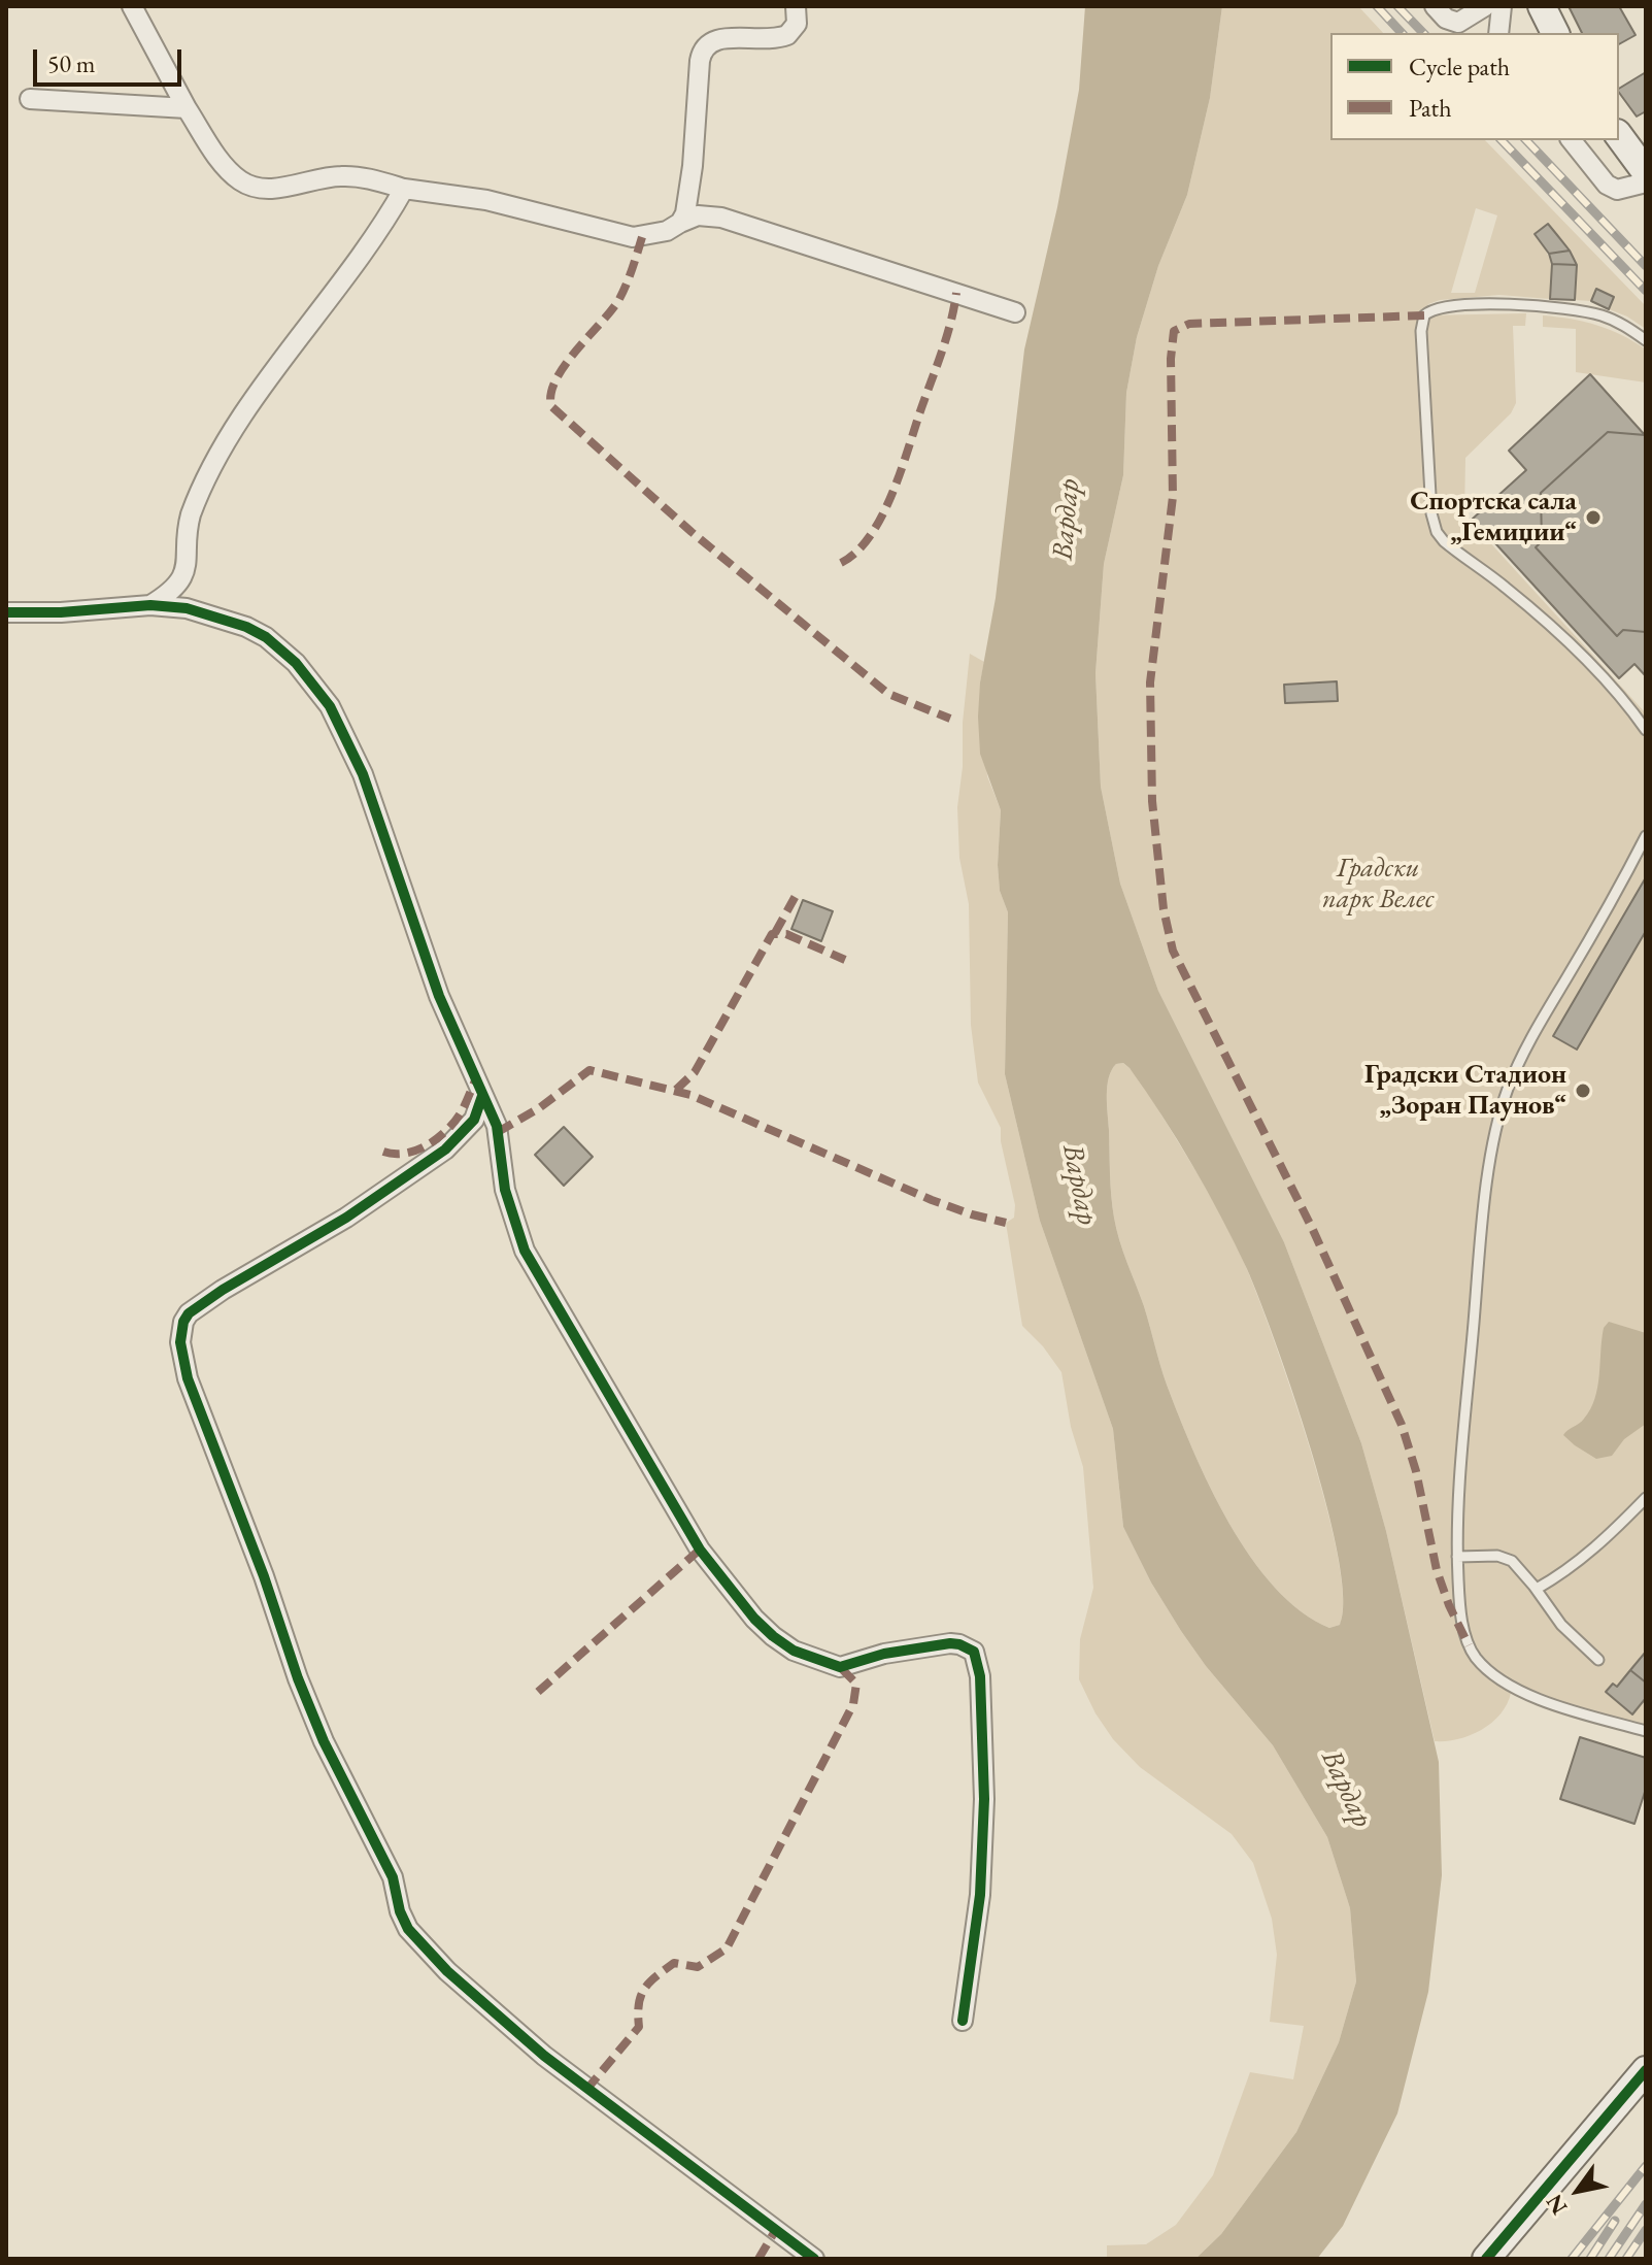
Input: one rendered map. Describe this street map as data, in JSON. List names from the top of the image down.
{
  "water": ["Вардар"],
  "parks": ["Градски парк Велес"],
  "places": ["Спортска сала „Гемиџии“", "Градски Стадион „Зоран Паунов“"],
  "legend": ["Cycle path", "Path"],
  "scale_bar": "50 m",
  "north": "bottom left"
}
